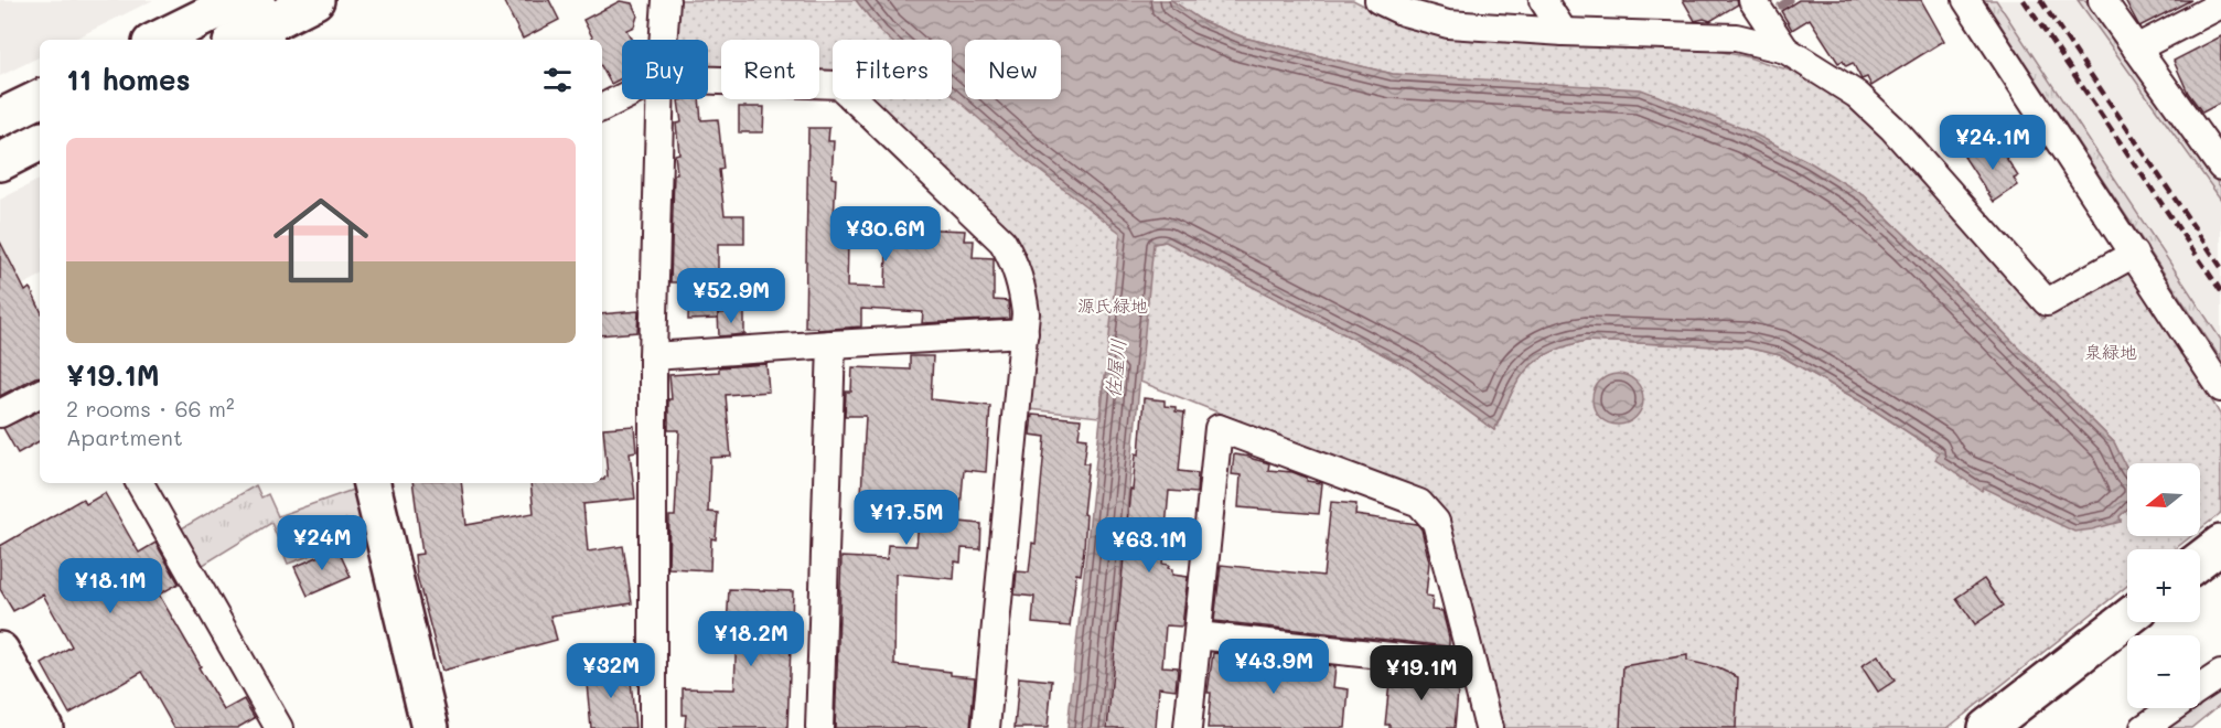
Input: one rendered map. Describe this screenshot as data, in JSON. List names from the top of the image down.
{
  "water": ["佐屋川"],
  "parks": ["源氏緑地", "泉緑地"],
  "north": "left",
  "page": {
    "chip": [
      "Buy",
      "Rent",
      "Filters",
      "New"
    ],
    "heading": "11 homes",
    "price": [
      "¥24.1M",
      "¥30.6M",
      "¥52.9M",
      "¥17.5M",
      "¥24M",
      "¥63.1M",
      "¥18.1M",
      "¥18.2M",
      "¥43.9M",
      "¥32M",
      "¥19.1M"
    ],
    "list": [
      {
        "name": "¥19.1M",
        "note": "2 rooms · 66 m² · Apartment"
      }
    ],
    "map_buttons": ["+", "−"]
  }
}
